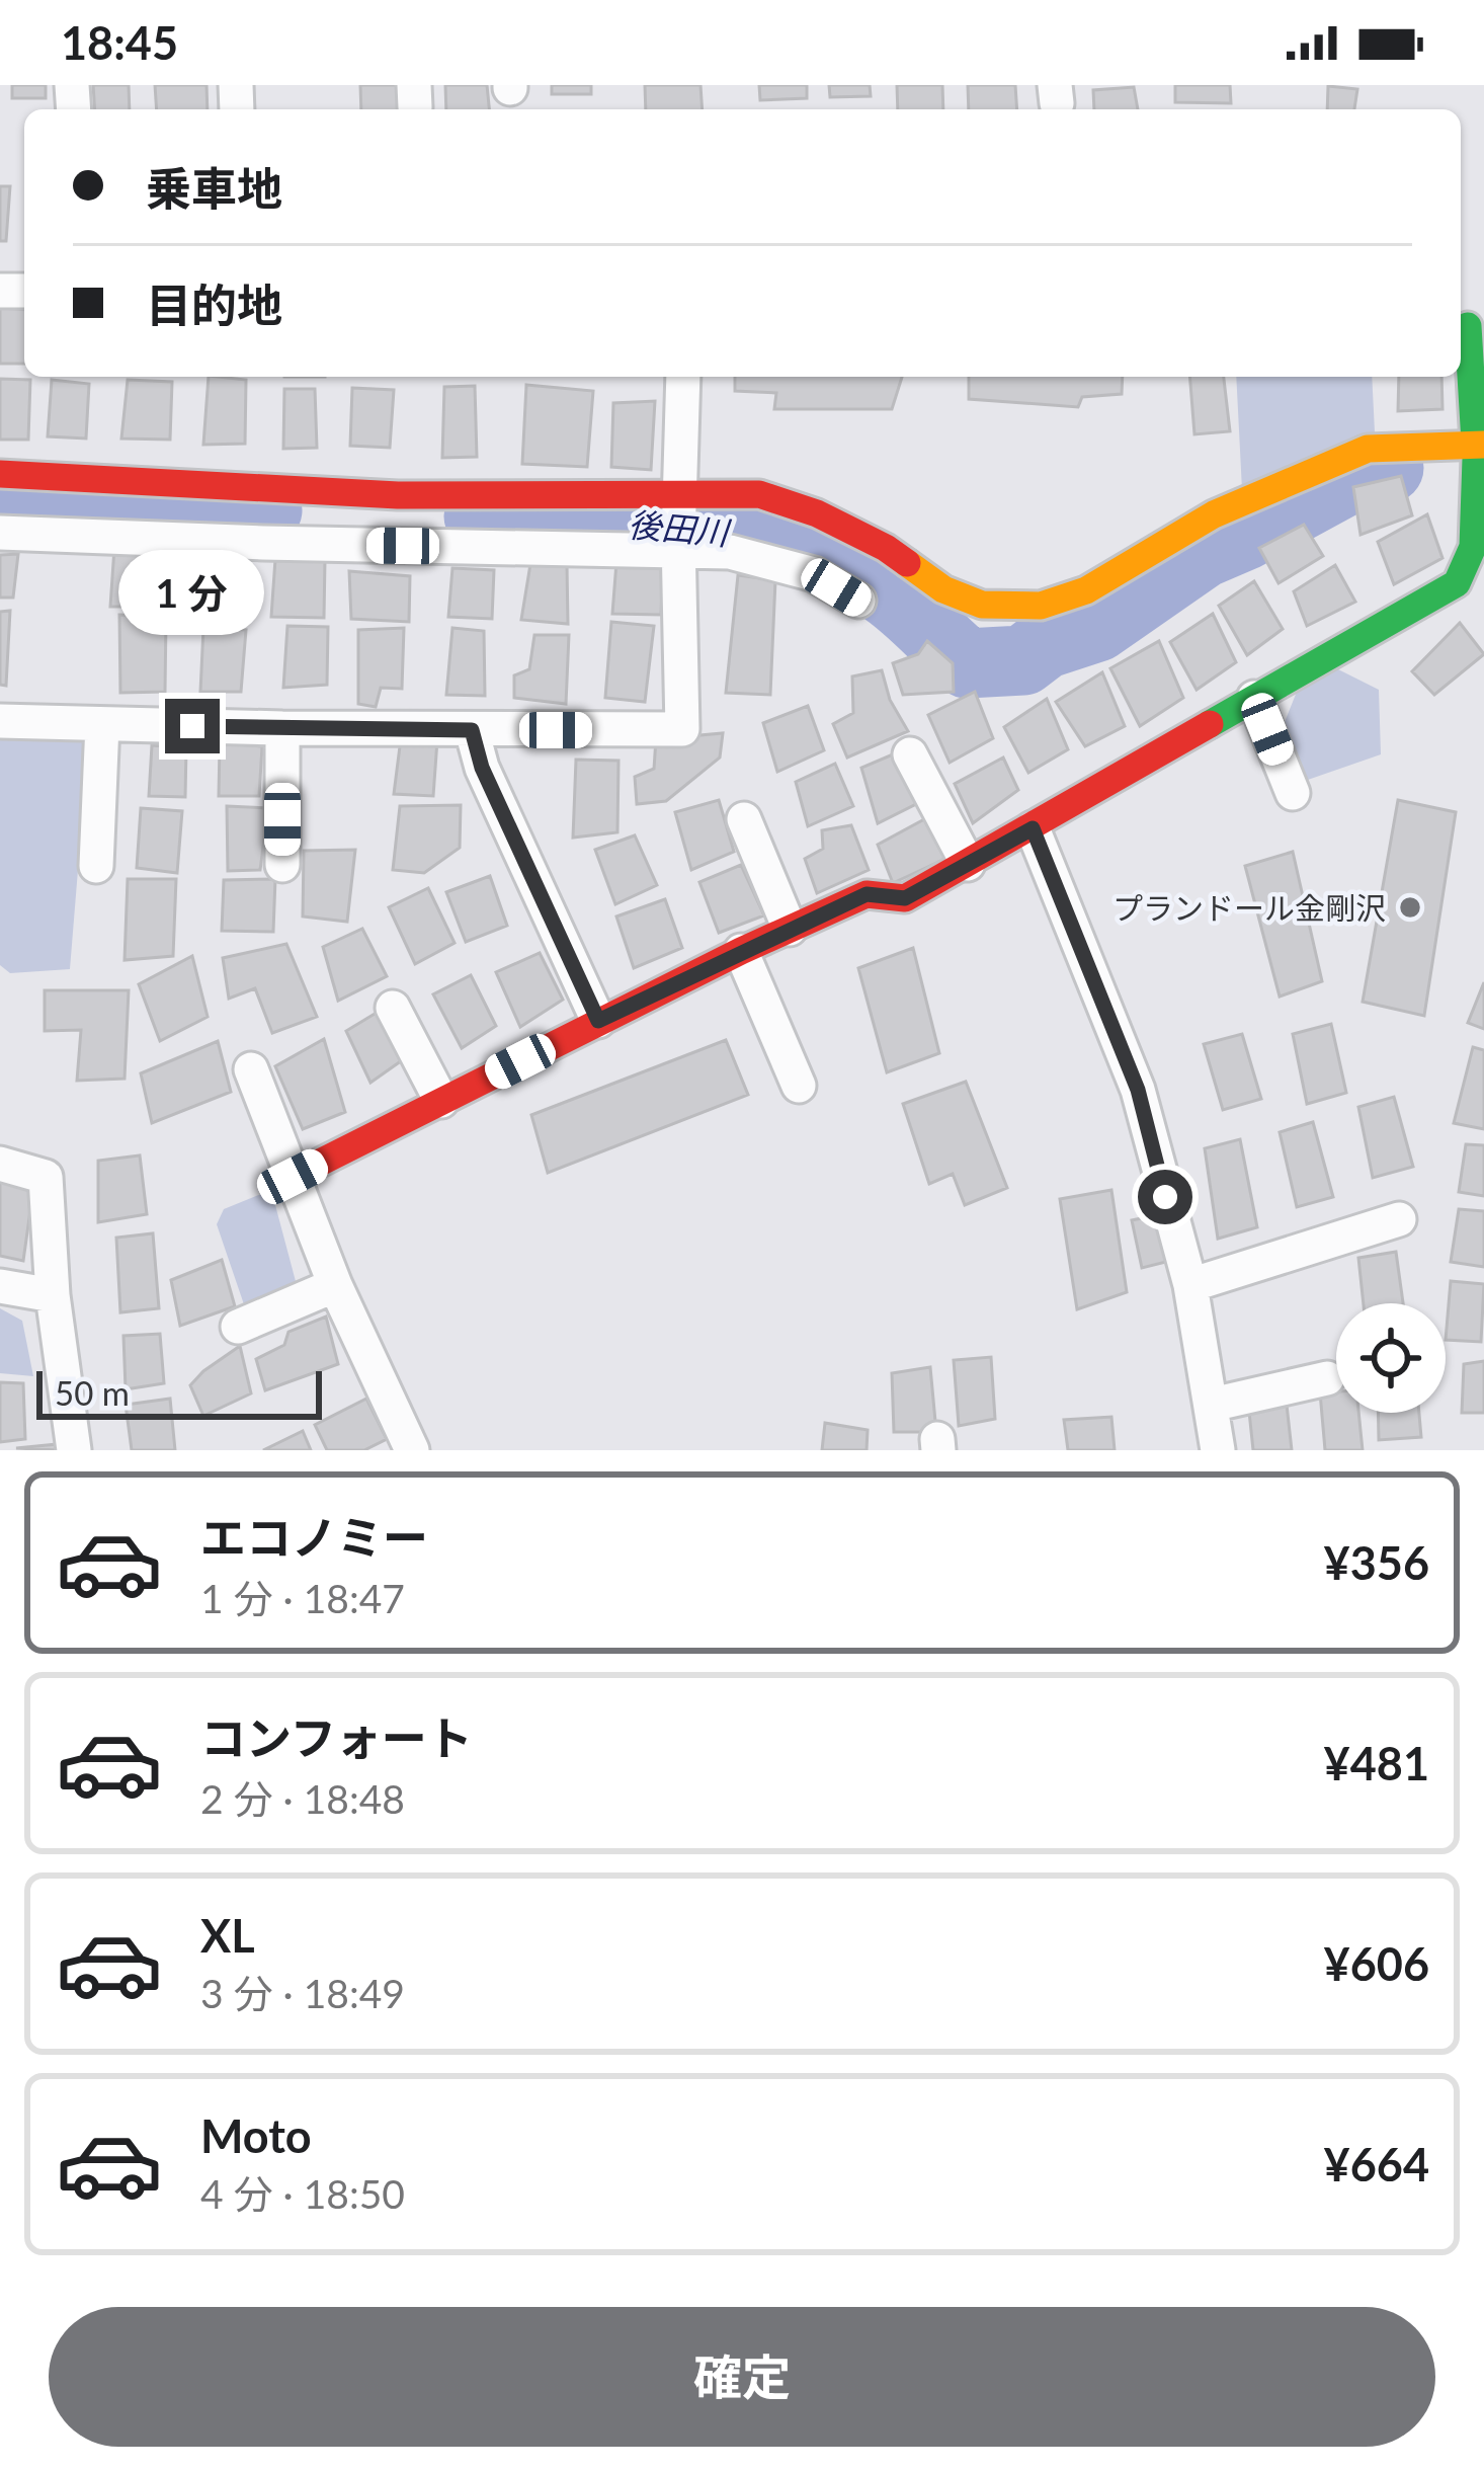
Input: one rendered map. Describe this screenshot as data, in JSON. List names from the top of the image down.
{
  "water": ["後田川"],
  "places": ["プランドール金剛沢"],
  "scale_bar": "50 m",
  "page": {
    "status": "18:45",
    "banner": ["乗車地", "目的地"],
    "bubble": "1 分",
    "scale": "50 m",
    "list": [
      {
        "name": "エコノミー",
        "note": "1 分 · 18:47",
        "value": "¥356"
      },
      {
        "name": "コンフォート",
        "note": "2 分 · 18:48",
        "value": "¥481"
      },
      {
        "name": "XL",
        "note": "3 分 · 18:49",
        "value": "¥606"
      },
      {
        "name": "Moto",
        "note": "4 分 · 18:50",
        "value": "¥664"
      }
    ],
    "buttons": "確定"
  }
}
